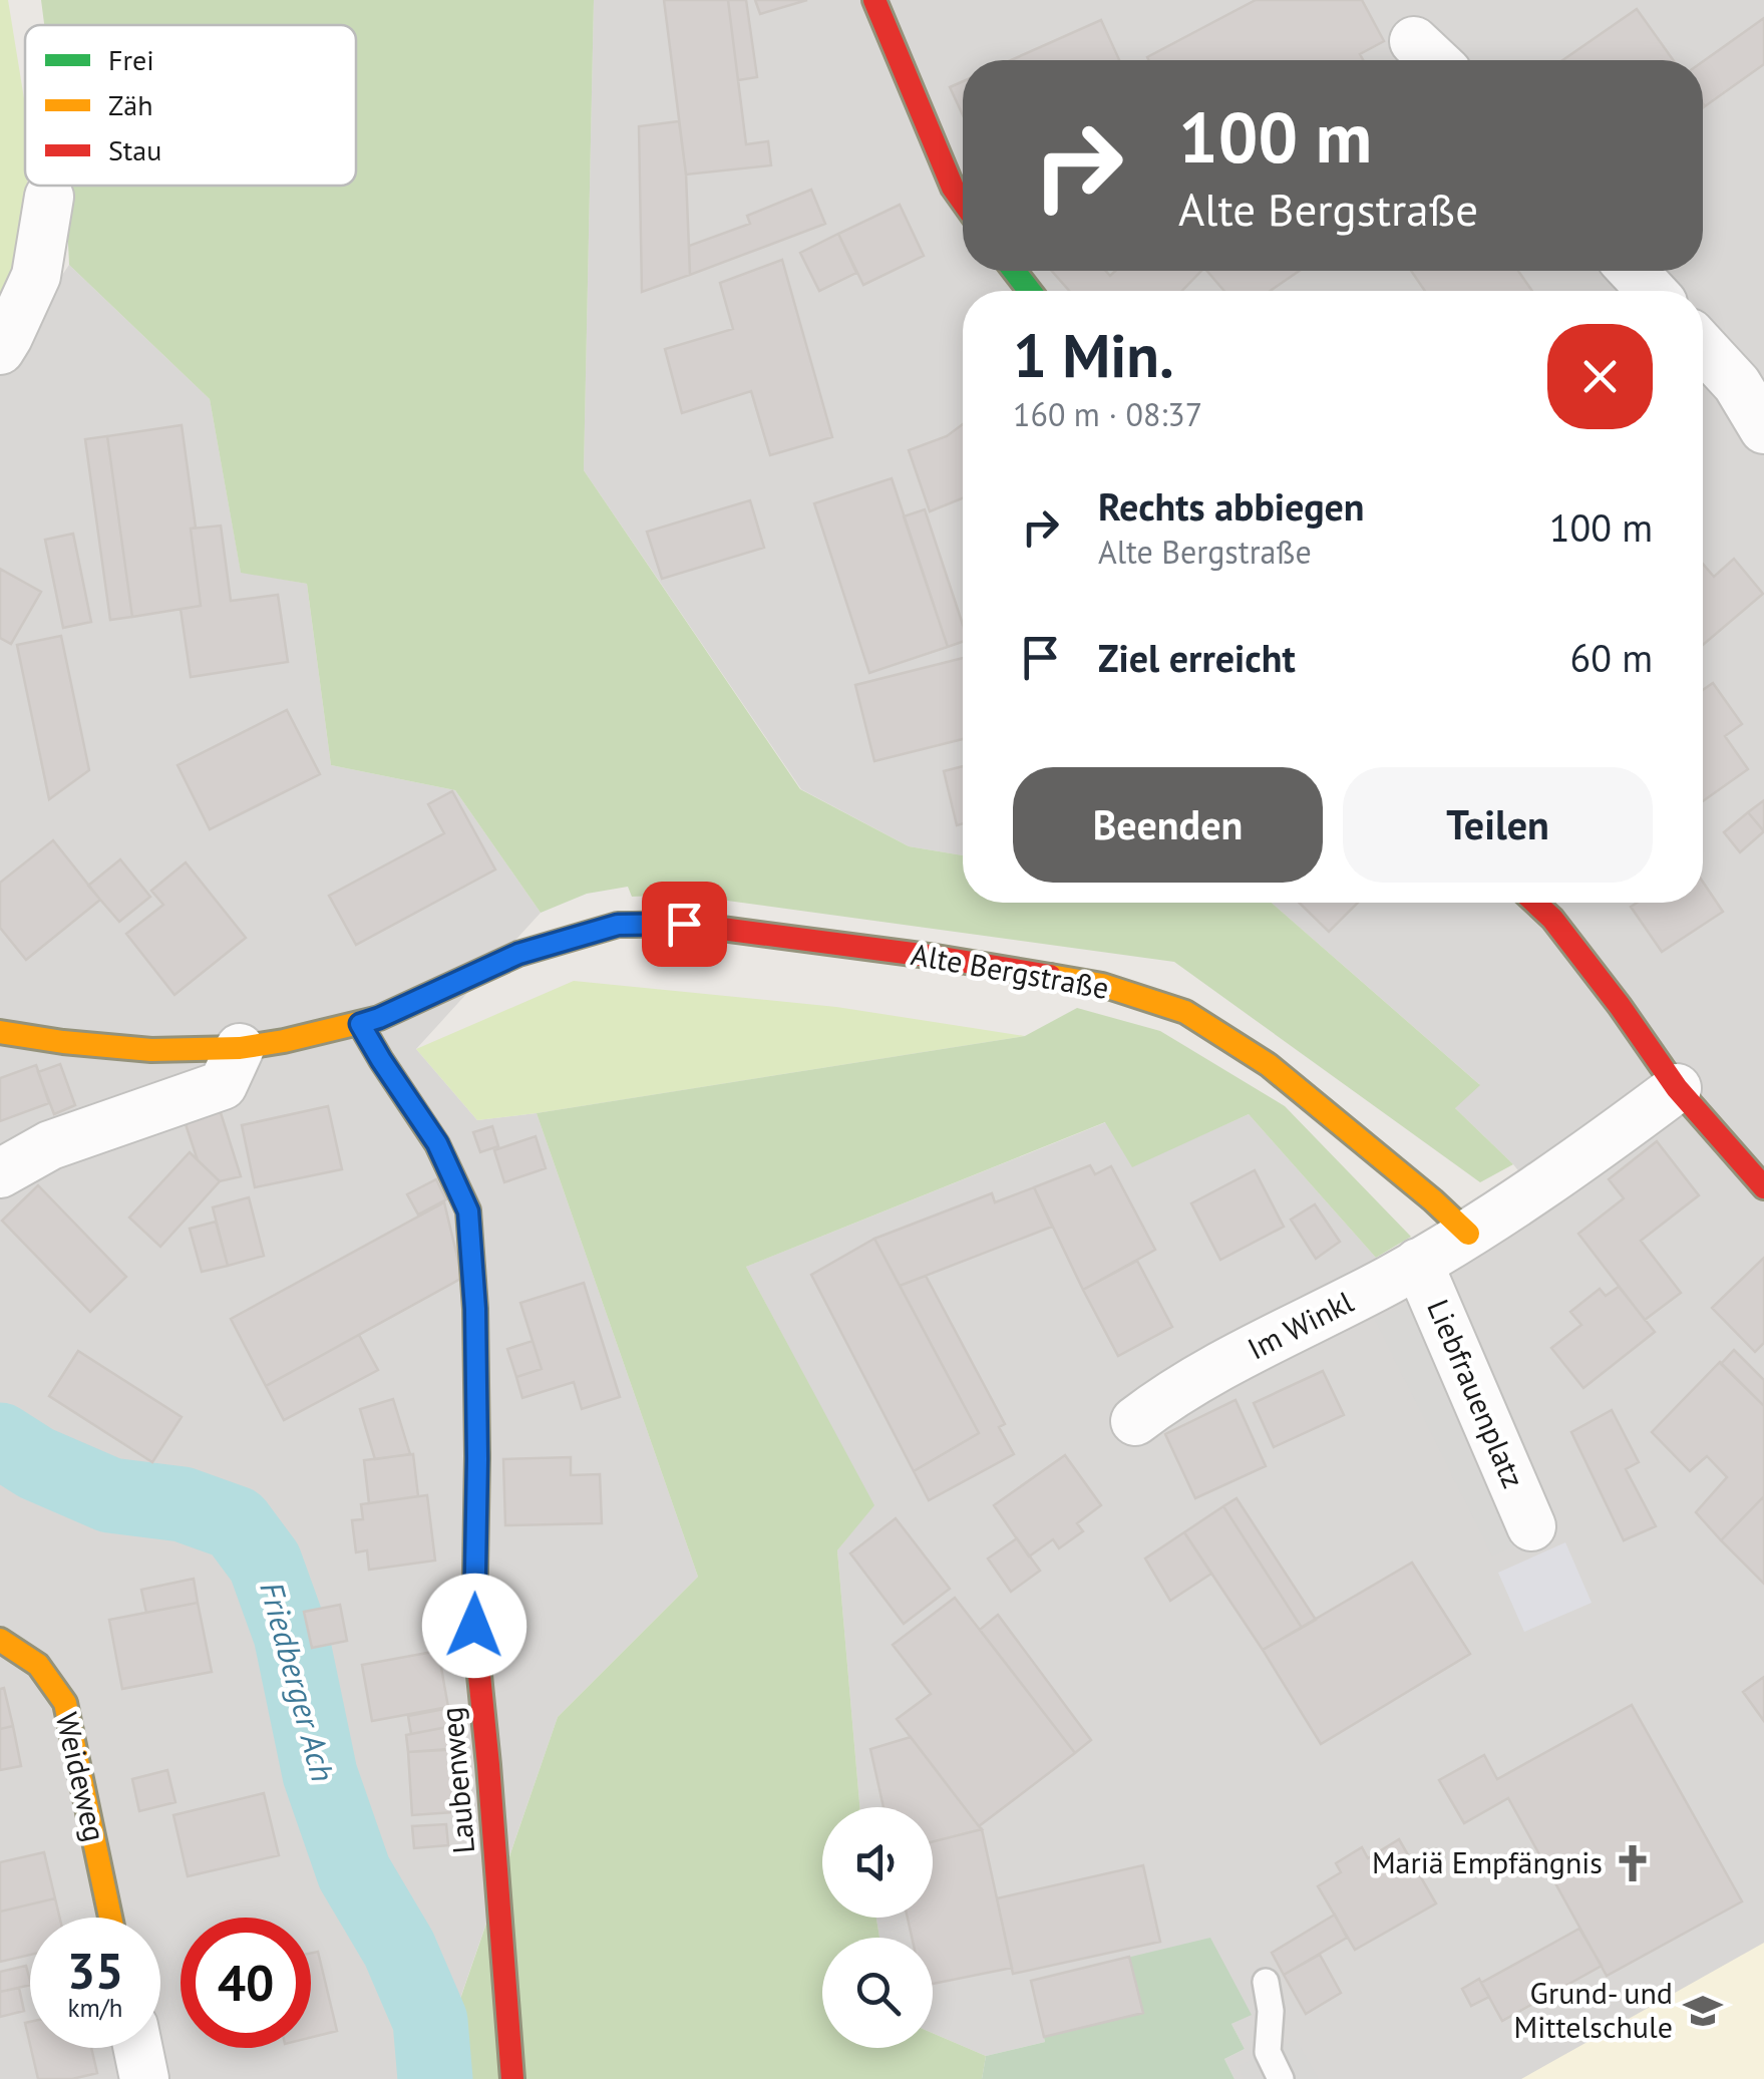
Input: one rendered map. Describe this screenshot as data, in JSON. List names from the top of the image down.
{
  "streets": {
    "street": [
      "Alte Bergstraße",
      "Im Winkl",
      "Liebfrauenplatz",
      "Weideweg",
      "Laubenweg"
    ]
  },
  "crossings": [
    ["Alte Bergstraße", "Im Winkl"],
    ["Alte Bergstraße", "Laubenweg"],
    ["Im Winkl", "Liebfrauenplatz"]
  ],
  "water": ["Friedberger Ach"],
  "places": {
    "church": ["Mariä Empfängnis"],
    "school or university": ["Grund- und Mittelschule"]
  },
  "legend": ["Frei", "Zäh", "Stau"],
  "page": {
    "turn": ["100 m", "Alte Bergstraße"],
    "heading": ["1 Min.", "160 m · 08:37"],
    "list": [
      {
        "name": "Rechts abbiegen",
        "note": "Alte Bergstraße",
        "value": "100 m"
      },
      {
        "name": "Ziel erreicht",
        "value": "60 m"
      }
    ],
    "buttons": ["Beenden", "Teilen"],
    "speed": "35 km/h",
    "limit": "40"
  }
}
